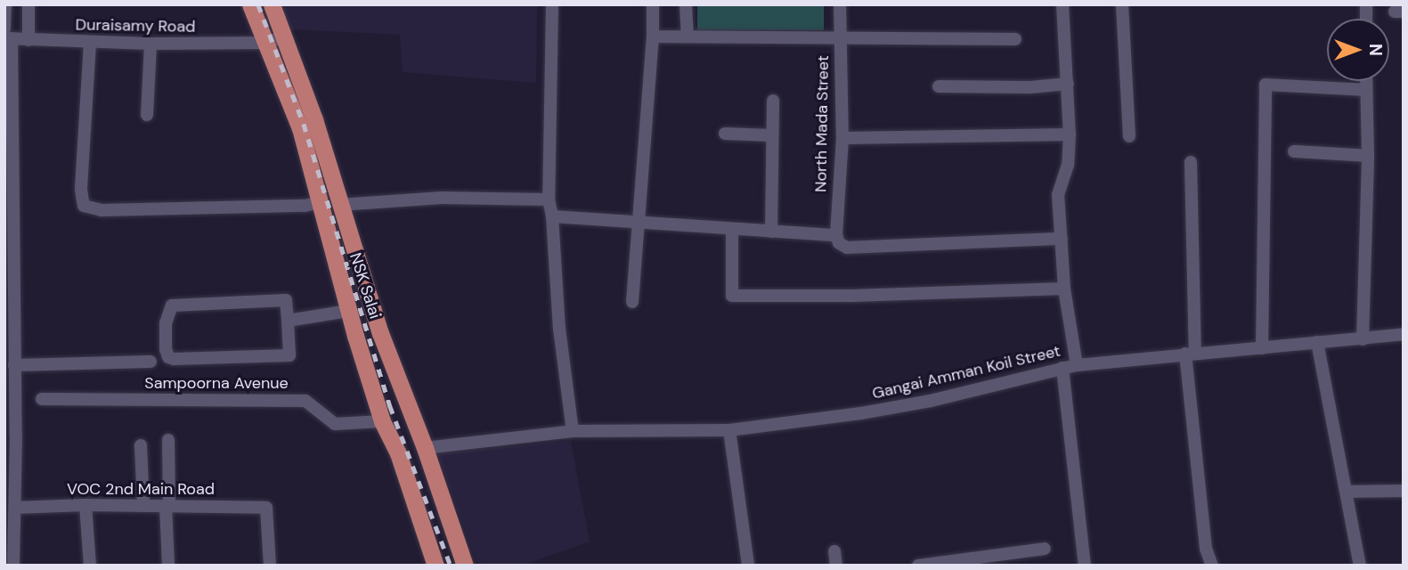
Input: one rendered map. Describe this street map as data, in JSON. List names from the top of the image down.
{
  "streets": {
    "main road": ["NSK Salai"],
    "street": [
      "Duraisamy Road",
      "North Mada Street",
      "Gangai Amman Koil Street",
      "Sampoorna Avenue",
      "VOC 2nd Main Road"
    ]
  },
  "crossings": [
    ["Duraisamy Road", "NSK Salai"],
    ["NSK Salai", "Gangai Amman Koil Street"]
  ],
  "north": "right"
}
